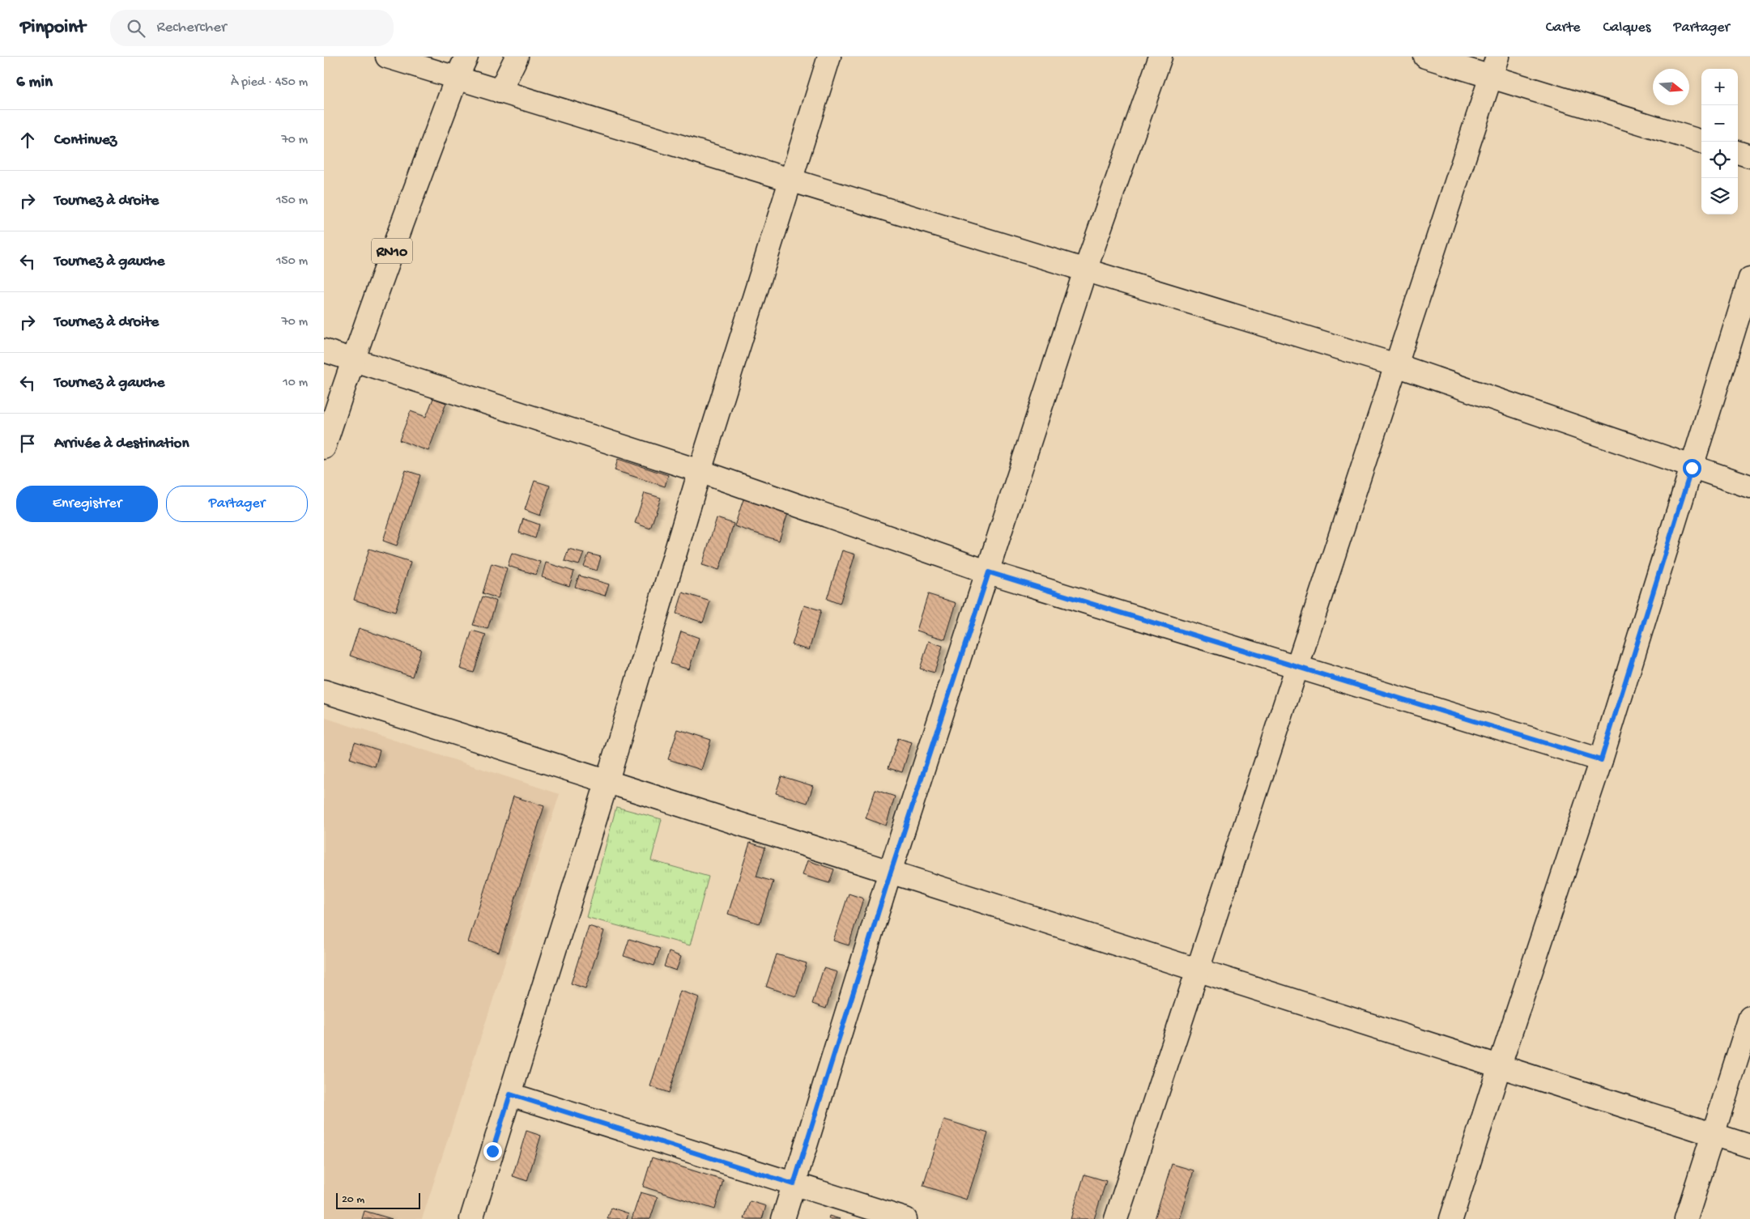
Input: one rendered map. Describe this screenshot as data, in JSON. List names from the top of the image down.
{
  "streets": {
    "main road": ["RN10"]
  },
  "scale_bar": "20 m",
  "north": "right",
  "page": {
    "header": "Pinpoint",
    "search": "Rechercher",
    "nav": ["Carte", "Calques", "Partager"],
    "heading": ["6 min", "À pied · 450 m"],
    "map_buttons": ["+", "−"],
    "list": [
      ["Continuez", "70 m"],
      ["Tournez à droite", "150 m"],
      ["Tournez à gauche", "150 m"],
      ["Tournez à droite", "70 m"],
      ["Tournez à gauche", "10 m"],
      "Arrivée à destination"
    ],
    "buttons": ["Enregistrer", "Partager"],
    "scale": "20 m"
  }
}
